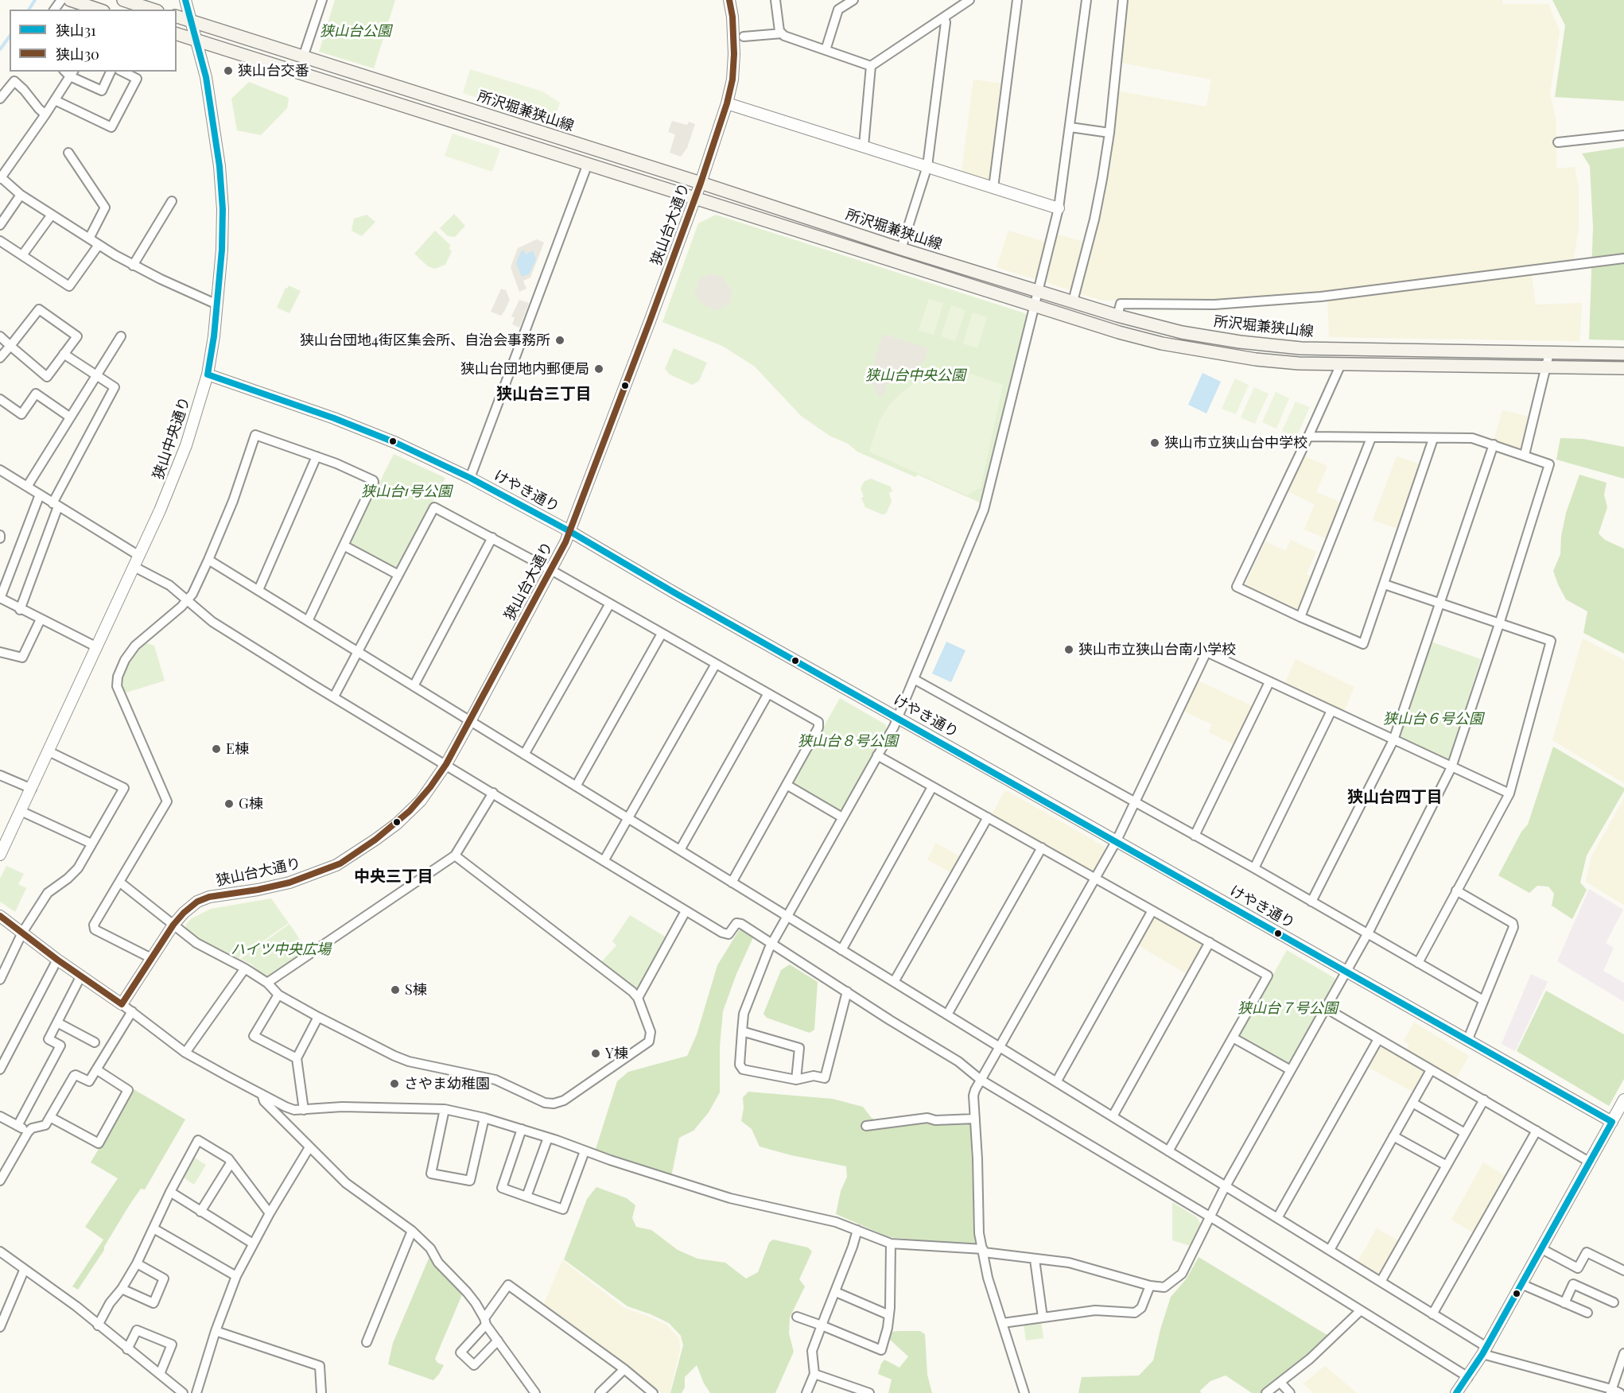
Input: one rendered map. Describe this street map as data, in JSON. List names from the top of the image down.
{
  "streets": {
    "main road": ["所沢堀兼狭山線"],
    "street": ["狭山台大通り", "狭山中央通り", "けやき通り"]
  },
  "crossings": [
    ["所沢堀兼狭山線", "狭山台大通り"],
    ["所沢堀兼狭山線", "狭山中央通り"],
    ["狭山台大通り", "けやき通り"],
    ["狭山中央通り", "けやき通り"]
  ],
  "districts": ["狭山台三丁目", "狭山台四丁目", "中央三丁目"],
  "parks": [
    "狭山台公園",
    "狭山台中央公園",
    "狭山台1号公園",
    "狭山台６号公園",
    "狭山台８号公園",
    "ハイツ中央広場",
    "狭山台７号公園"
  ],
  "places": [
    "狭山台交番",
    "狭山台団地4街区集会所、自治会事務所",
    "狭山台団地内郵便局",
    "狭山市立狭山台中学校",
    "狭山市立狭山台南小学校",
    "E棟",
    "G棟",
    "S棟",
    "Y棟",
    "さやま幼稚園"
  ],
  "lines": ["transit line 狭山31", "transit line 狭山30"],
  "legend": ["狭山31", "狭山30"]
}
